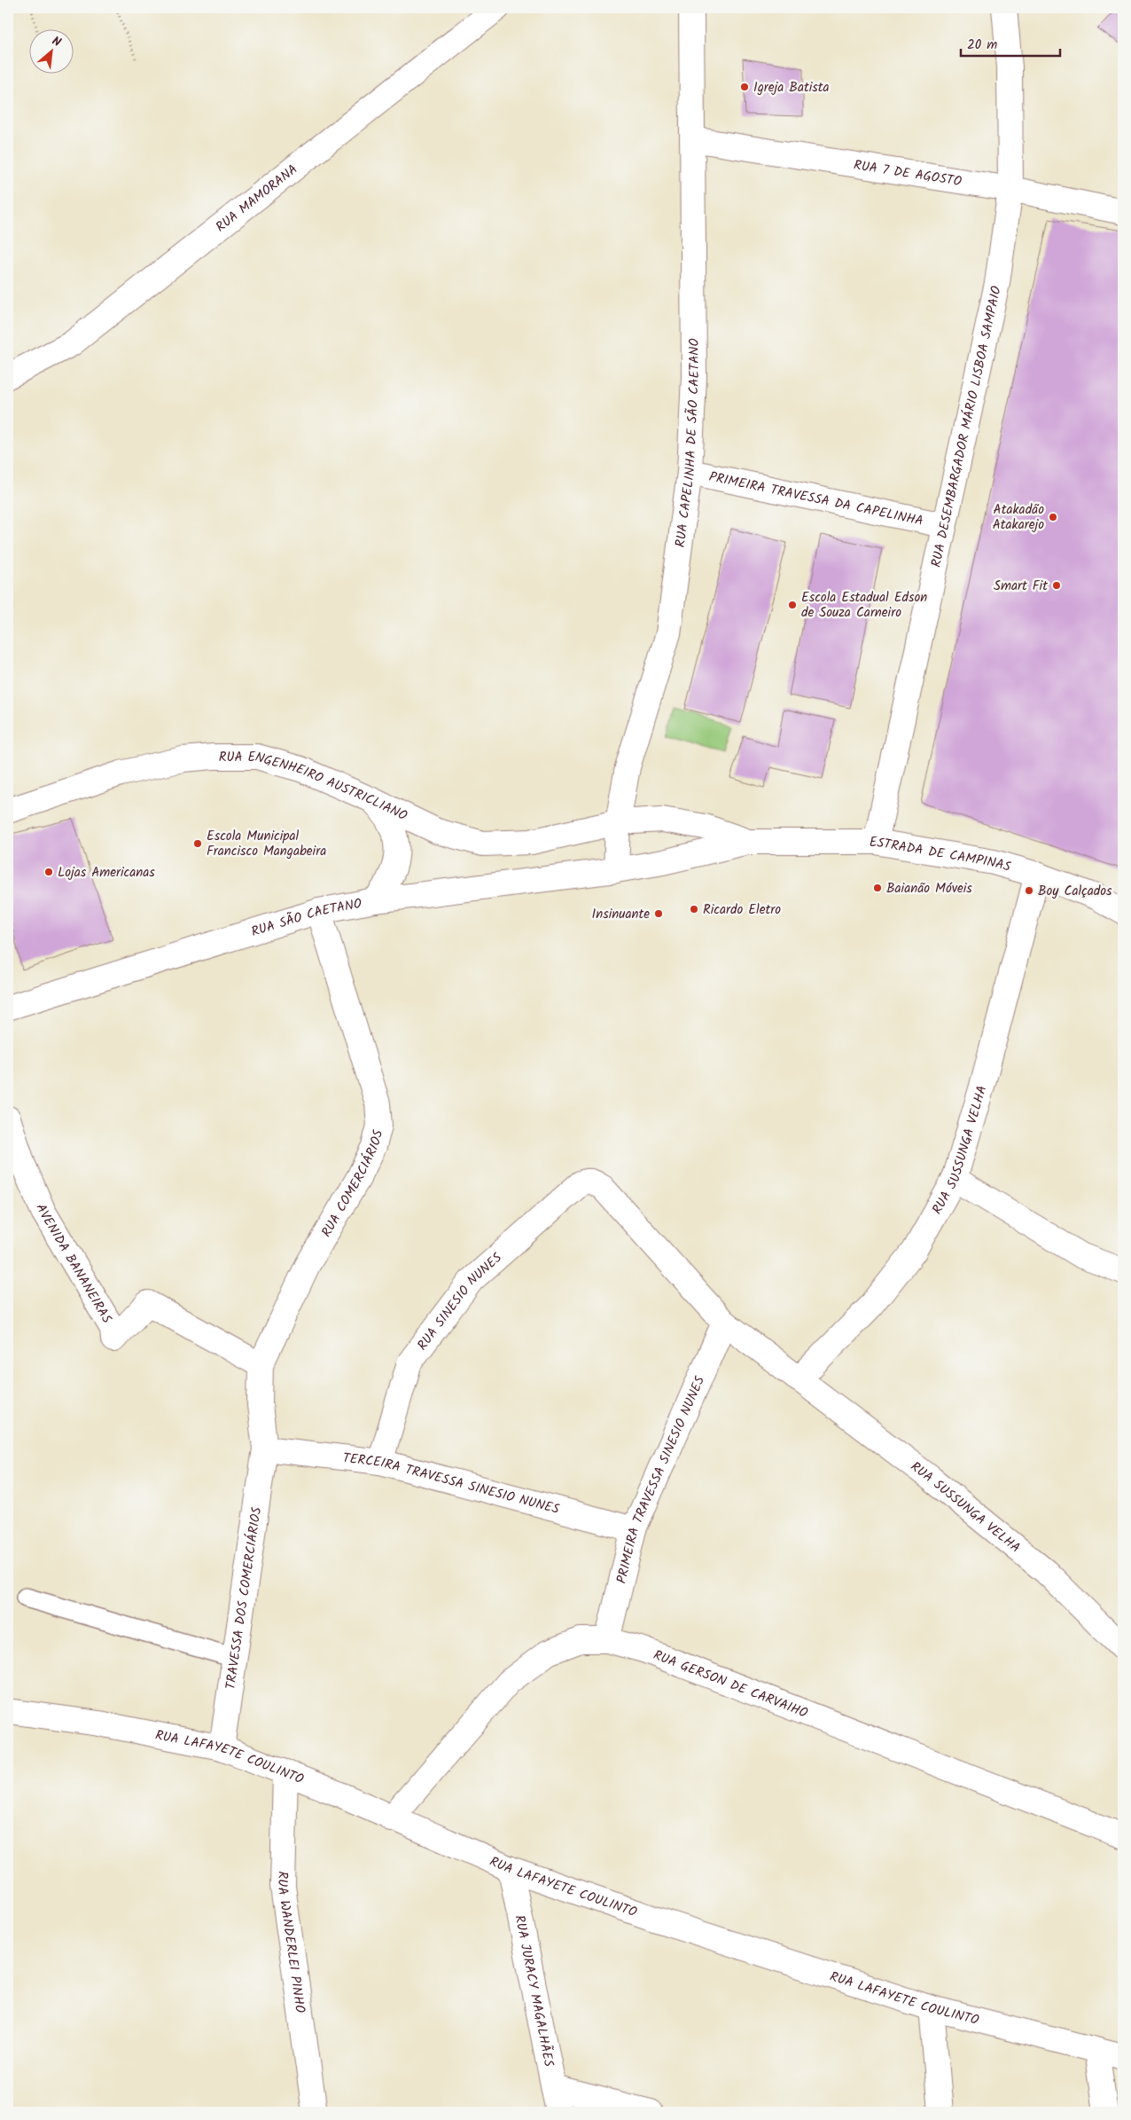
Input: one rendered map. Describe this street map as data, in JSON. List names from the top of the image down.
{
  "streets": {
    "street": [
      "RUA 7 DE AGOSTO",
      "RUA MAMORANA",
      "RUA DESEMBARGADOR MÁRIO LISBOA SAMPAIO",
      "RUA CAPELINHA DE SÃO CAETANO",
      "PRIMEIRA TRAVESSA DA CAPELINHA",
      "RUA ENGENHEIRO AUSTRICLIANO",
      "ESTRADA DE CAMPINAS",
      "RUA SÃO CAETANO",
      "RUA SUSSUNGA VELHA",
      "RUA COMERCIÁRIOS",
      "AVENIDA BANANEIRAS",
      "RUA SINESIO NUNES",
      "PRIMEIRA TRAVESSA SINESIO NUNES",
      "TERCEIRA TRAVESSA SINESIO NUNES",
      "TRAVESSA DOS COMERCIÁRIOS",
      "RUA GERSON DE CARVAIHO",
      "RUA LAFAYETE COULINTO",
      "RUA WANDERLEI PINHO",
      "RUA JURACY MAGALHÃES"
    ]
  },
  "crossings": [
    ["RUA 7 DE AGOSTO", "RUA DESEMBARGADOR MÁRIO LISBOA SAMPAIO"],
    ["RUA 7 DE AGOSTO", "RUA CAPELINHA DE SÃO CAETANO"],
    ["RUA DESEMBARGADOR MÁRIO LISBOA SAMPAIO", "PRIMEIRA TRAVESSA DA CAPELINHA"],
    ["RUA DESEMBARGADOR MÁRIO LISBOA SAMPAIO", "ESTRADA DE CAMPINAS"],
    ["RUA CAPELINHA DE SÃO CAETANO", "PRIMEIRA TRAVESSA DA CAPELINHA"],
    ["RUA CAPELINHA DE SÃO CAETANO", "RUA ENGENHEIRO AUSTRICLIANO"],
    ["RUA CAPELINHA DE SÃO CAETANO", "ESTRADA DE CAMPINAS"],
    ["RUA CAPELINHA DE SÃO CAETANO", "RUA SÃO CAETANO"],
    ["RUA ENGENHEIRO AUSTRICLIANO", "ESTRADA DE CAMPINAS"],
    ["ESTRADA DE CAMPINAS", "RUA SÃO CAETANO"],
    ["ESTRADA DE CAMPINAS", "RUA SUSSUNGA VELHA"],
    ["RUA SÃO CAETANO", "RUA COMERCIÁRIOS"],
    ["RUA SUSSUNGA VELHA", "RUA SINESIO NUNES"],
    ["RUA SUSSUNGA VELHA", "PRIMEIRA TRAVESSA SINESIO NUNES"],
    ["RUA COMERCIÁRIOS", "AVENIDA BANANEIRAS"],
    ["RUA COMERCIÁRIOS", "TERCEIRA TRAVESSA SINESIO NUNES"],
    ["RUA COMERCIÁRIOS", "TRAVESSA DOS COMERCIÁRIOS"],
    ["RUA SINESIO NUNES", "TERCEIRA TRAVESSA SINESIO NUNES"],
    ["PRIMEIRA TRAVESSA SINESIO NUNES", "TERCEIRA TRAVESSA SINESIO NUNES"],
    ["PRIMEIRA TRAVESSA SINESIO NUNES", "RUA GERSON DE CARVAIHO"],
    ["TERCEIRA TRAVESSA SINESIO NUNES", "TRAVESSA DOS COMERCIÁRIOS"],
    ["TRAVESSA DOS COMERCIÁRIOS", "RUA LAFAYETE COULINTO"],
    ["RUA GERSON DE CARVAIHO", "RUA LAFAYETE COULINTO"],
    ["RUA LAFAYETE COULINTO", "RUA WANDERLEI PINHO"],
    ["RUA LAFAYETE COULINTO", "RUA JURACY MAGALHÃES"]
  ],
  "places": [
    "Igreja Batista",
    "Atakadão Atakarejo",
    "Smart Fit",
    "Escola Estadual Edson de Souza Carneiro",
    "Escola Municipal Francisco Mangabeira",
    "Lojas Americanas",
    "Baianão Móveis",
    "Boy Calçados",
    "Ricardo Eletro",
    "Insinuante"
  ],
  "scale_bar": "20 m",
  "north": "top right"
}
